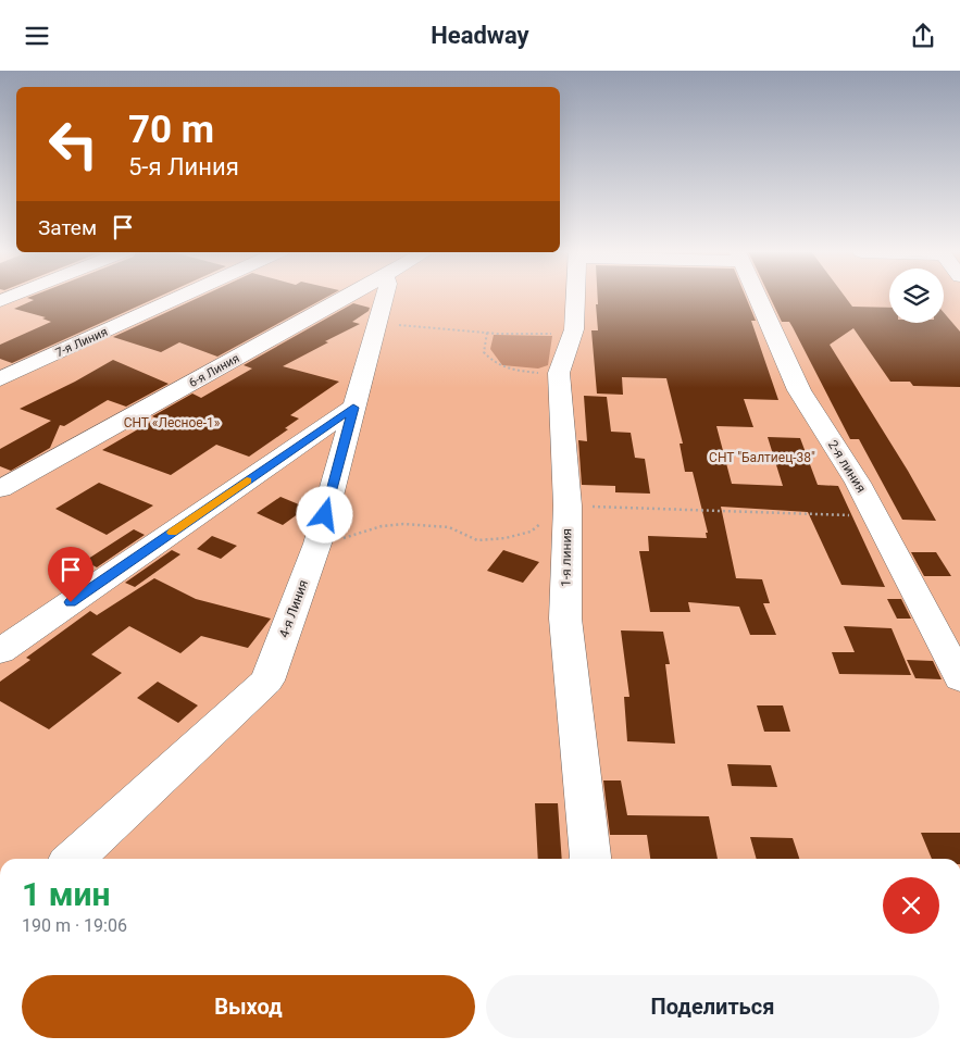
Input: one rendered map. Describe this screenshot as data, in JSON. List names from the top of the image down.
{
  "streets": {
    "street": [
      "7-я Линия",
      "6-я Линия",
      "2-я линия",
      "1-я линия",
      "4-я Линия"
    ]
  },
  "parks": ["СНТ «Лесное-1»", "СНТ \"Балтиец-38\""],
  "page": {
    "header": "Headway",
    "turn": ["70 m", "5-я Линия"],
    "then": "Затем",
    "heading": ["1 мин", "190 m · 19:06"],
    "buttons": ["Выход", "Поделиться"]
  }
}
